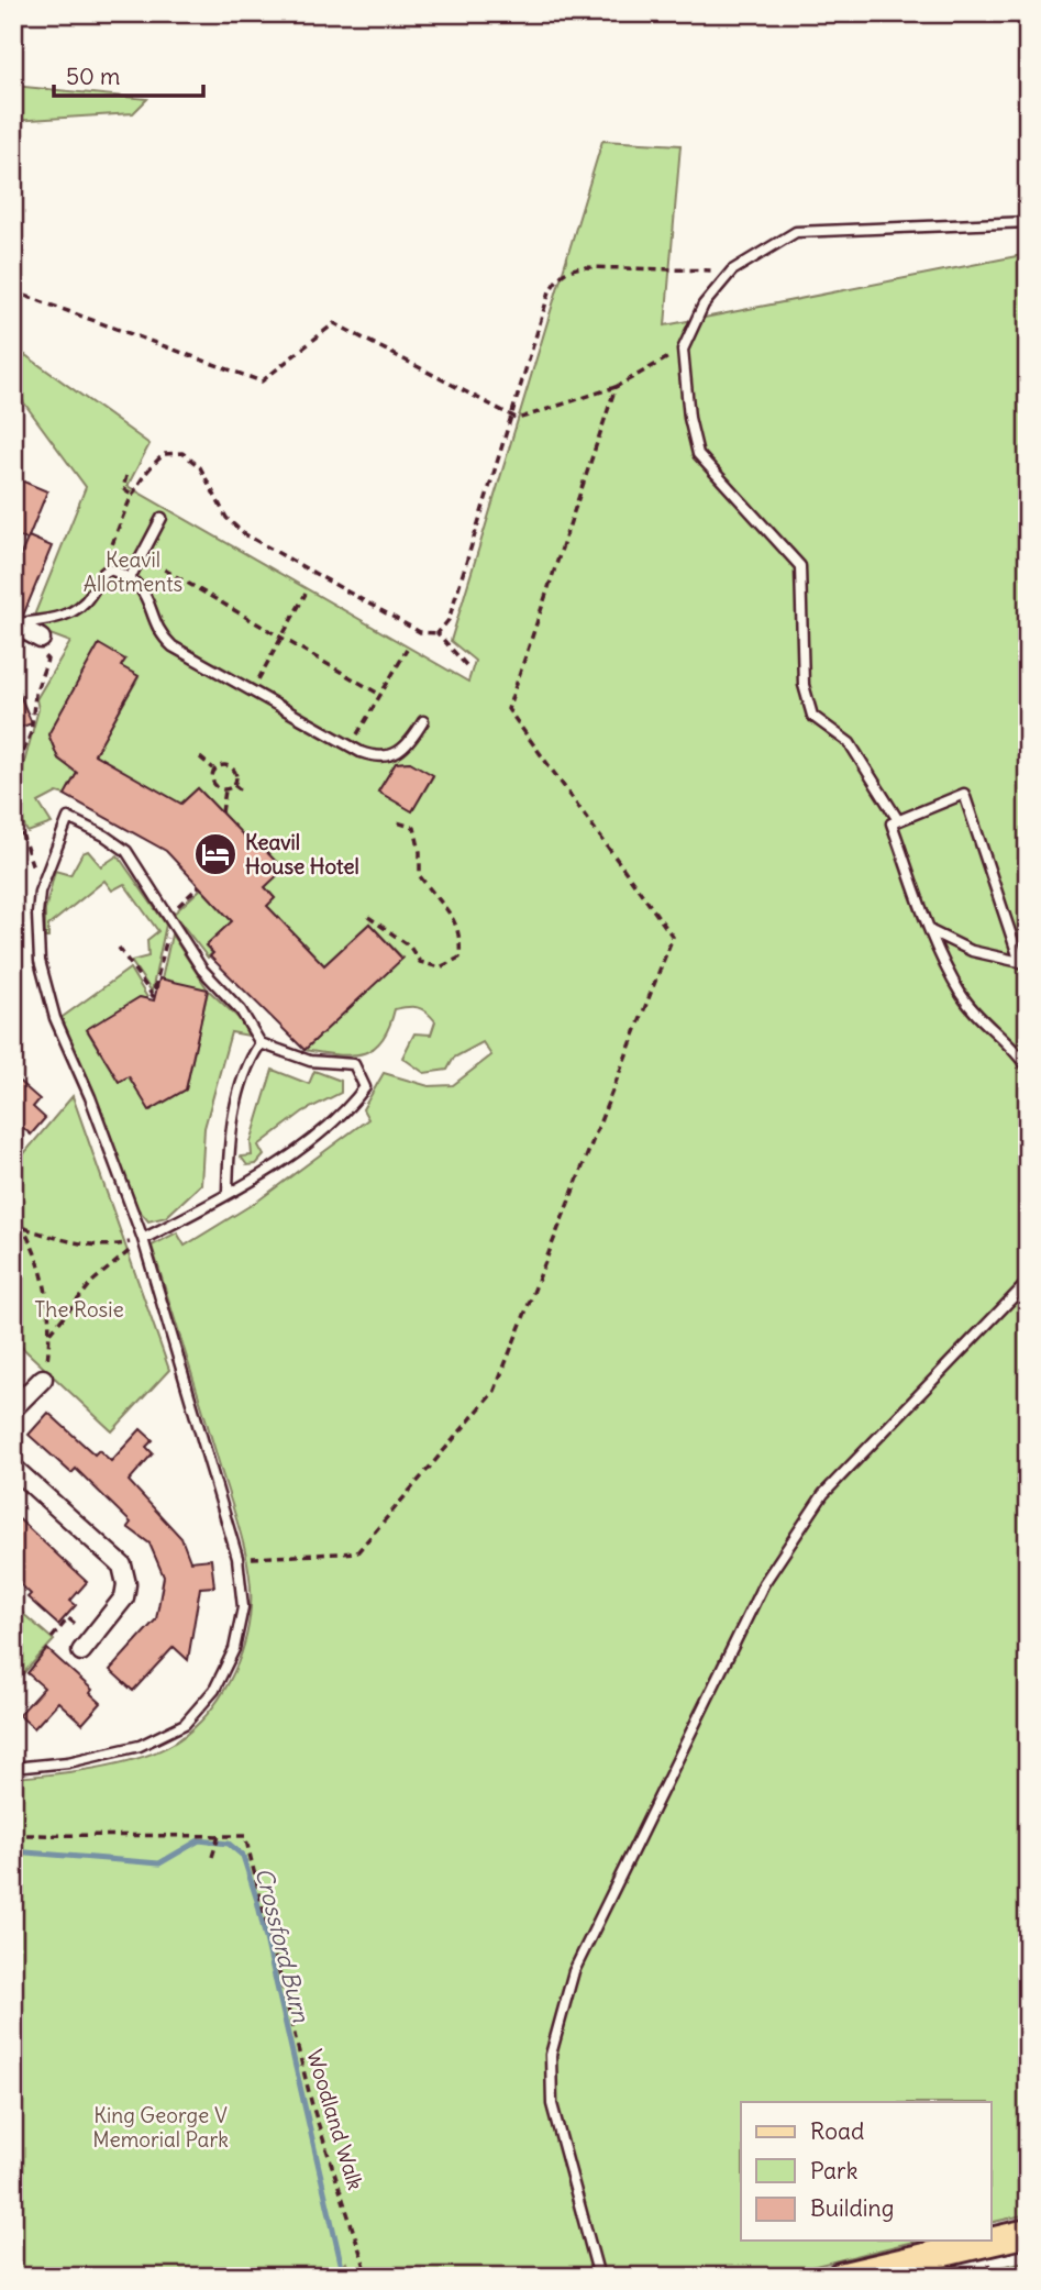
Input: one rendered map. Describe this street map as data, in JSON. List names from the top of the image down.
{
  "streets": {
    "path": ["Woodland Walk"]
  },
  "water": ["Crossford Burn"],
  "parks": ["Keavil Allotments", "The Rosie", "King George V Memorial Park"],
  "places": {
    "hotel": ["Keavil House Hotel"]
  },
  "legend": ["Road", "Park", "Building"],
  "scale_bar": "50 m"
}
